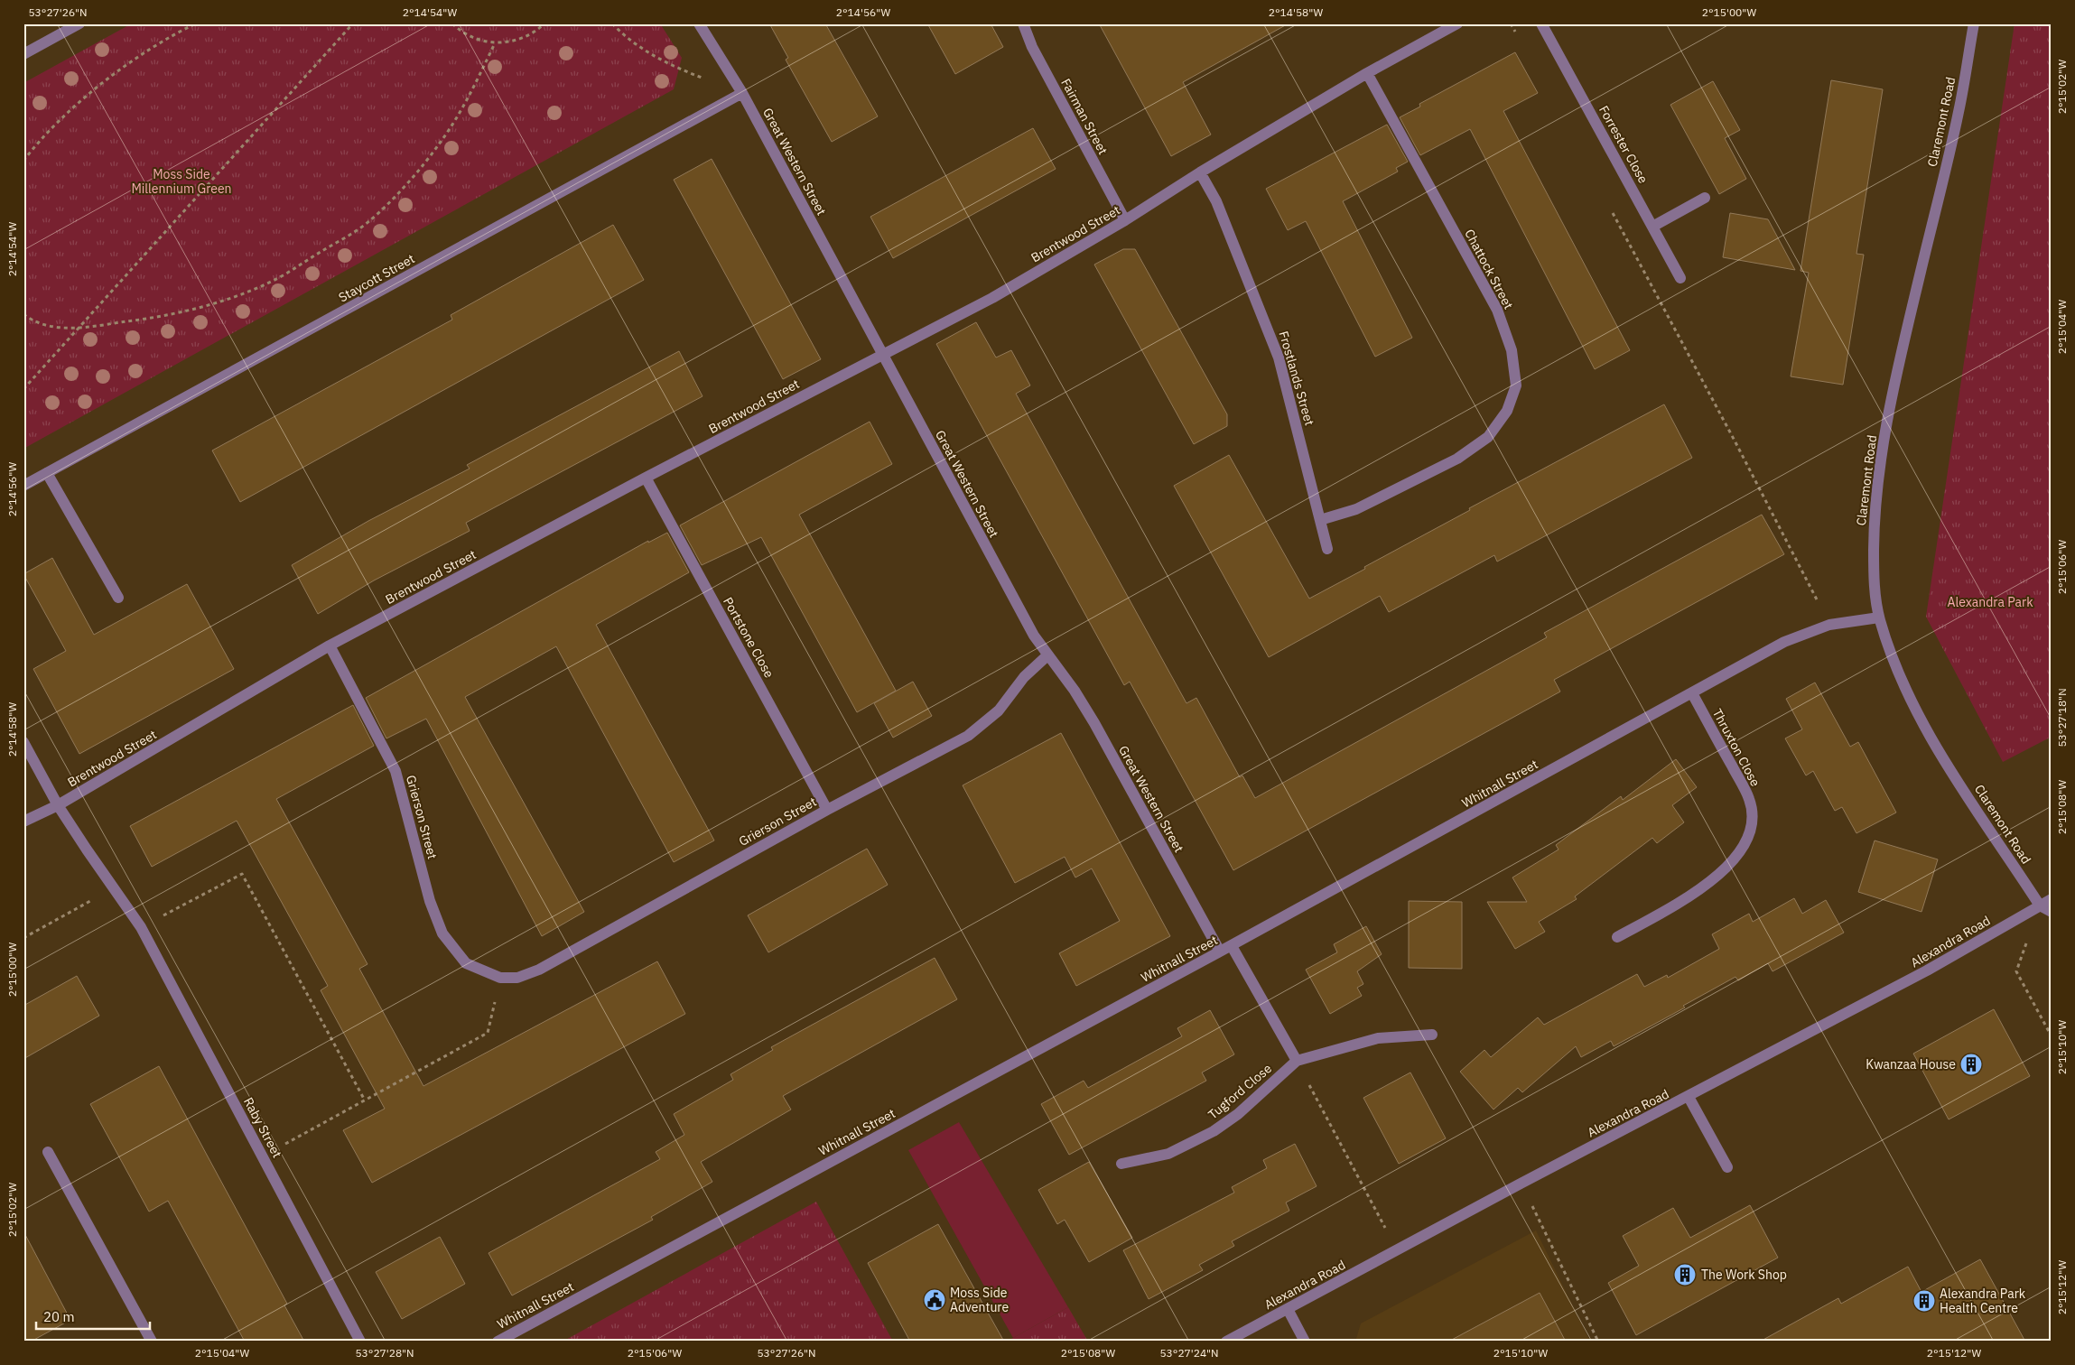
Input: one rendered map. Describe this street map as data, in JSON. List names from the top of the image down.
{
  "streets": {
    "street": [
      "Fairman Street",
      "Claremont Road",
      "Forrester Close",
      "Great Western Street",
      "Brentwood Street",
      "Chattock Street",
      "Staycott Street",
      "Frostlands Street",
      "Portstone Close",
      "Thruxton Close",
      "Whitnall Street",
      "Grierson Street",
      "Alexandra Road",
      "Tugford Close",
      "Raby Street"
    ]
  },
  "crossings": [
    ["Fairman Street", "Brentwood Street"],
    ["Claremont Road", "Whitnall Street"],
    ["Claremont Road", "Alexandra Road"],
    ["Great Western Street", "Brentwood Street"],
    ["Great Western Street", "Staycott Street"],
    ["Great Western Street", "Whitnall Street"],
    ["Great Western Street", "Grierson Street"],
    ["Brentwood Street", "Chattock Street"],
    ["Brentwood Street", "Frostlands Street"],
    ["Brentwood Street", "Portstone Close"],
    ["Brentwood Street", "Grierson Street"],
    ["Brentwood Street", "Raby Street"],
    ["Chattock Street", "Frostlands Street"],
    ["Portstone Close", "Grierson Street"],
    ["Thruxton Close", "Whitnall Street"]
  ],
  "parks": ["Moss Side Millennium Green", "Alexandra Park"],
  "places": {
    "building": ["Kwanzaa House", "The Work Shop", "Alexandra Park Health Centre"],
    "public building": ["Moss Side Adventure"]
  },
  "scale_bar": "20 m",
  "coordinates": [
    "53°27'26\"N",
    "2°14'54\"W",
    "2°14'56\"W",
    "2°14'58\"W",
    "2°15'00\"W",
    "2°15'02\"W",
    "2°15'04\"W",
    "2°15'06\"W",
    "53°27'18\"N",
    "2°15'08\"W",
    "2°15'10\"W",
    "2°15'12\"W",
    "53°27'28\"N",
    "53°27'24\"N"
  ]
}
